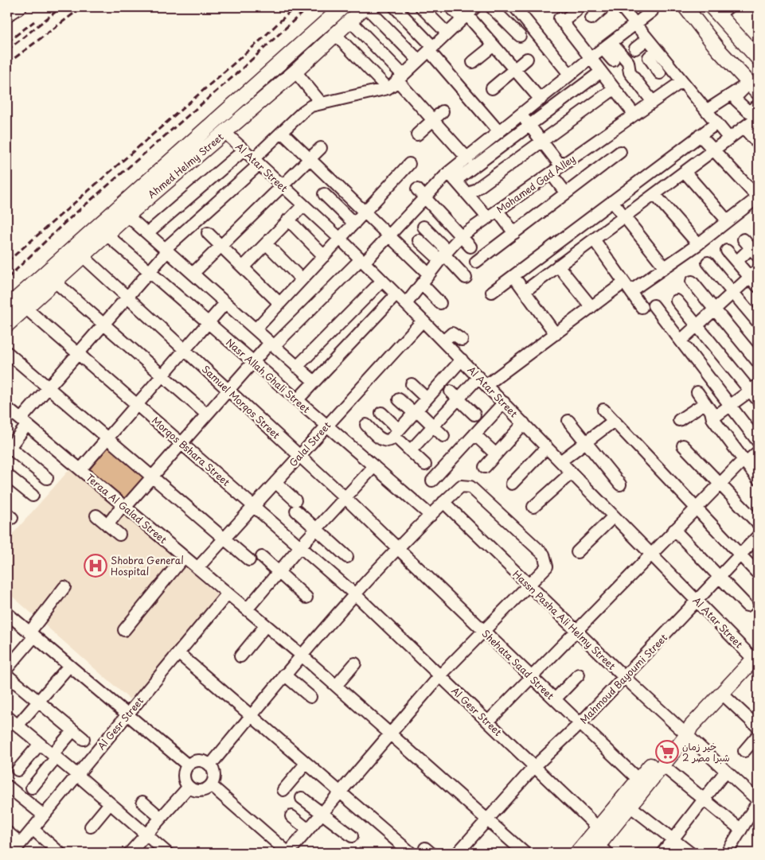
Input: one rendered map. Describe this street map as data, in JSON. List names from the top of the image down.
{
  "streets": {
    "main road": ["Ahmed Helmy Street"],
    "street": [
      "Al Atar Street",
      "Mohamed Gad Alley",
      "Nasr Allah Ghali Street",
      "Samuel Morqos Street",
      "Galal Street",
      "Morqos Bshara Street",
      "Teraa Al Galad Street",
      "Hassn Pasha Ali Helmy Street",
      "Shehata Saad Street",
      "Mahmoud Bayoumi Street",
      "Al Gesr Street"
    ]
  },
  "crossings": [
    ["Ahmed Helmy Street", "Al Atar Street"],
    ["Ahmed Helmy Street", "Nasr Allah Ghali Street"],
    ["Ahmed Helmy Street", "Samuel Morqos Street"],
    ["Ahmed Helmy Street", "Morqos Bshara Street"],
    ["Al Atar Street", "Mohamed Gad Alley"],
    ["Al Atar Street", "Galal Street"],
    ["Al Atar Street", "Mahmoud Bayoumi Street"],
    ["Nasr Allah Ghali Street", "Galal Street"],
    ["Samuel Morqos Street", "Galal Street"],
    ["Samuel Morqos Street", "Shehata Saad Street"],
    ["Galal Street", "Morqos Bshara Street"],
    ["Galal Street", "Teraa Al Galad Street"],
    ["Morqos Bshara Street", "Al Gesr Street"],
    ["Teraa Al Galad Street", "Mahmoud Bayoumi Street"],
    ["Teraa Al Galad Street", "Al Gesr Street"],
    ["Hassn Pasha Ali Helmy Street", "Mahmoud Bayoumi Street"],
    ["Shehata Saad Street", "Mahmoud Bayoumi Street"],
    ["Mahmoud Bayoumi Street", "Al Gesr Street"]
  ],
  "places": {
    "hospital": ["Shobra General Hospital"],
    "supermarket": ["خير زمان شبرا مصر 2"]
  }
}
